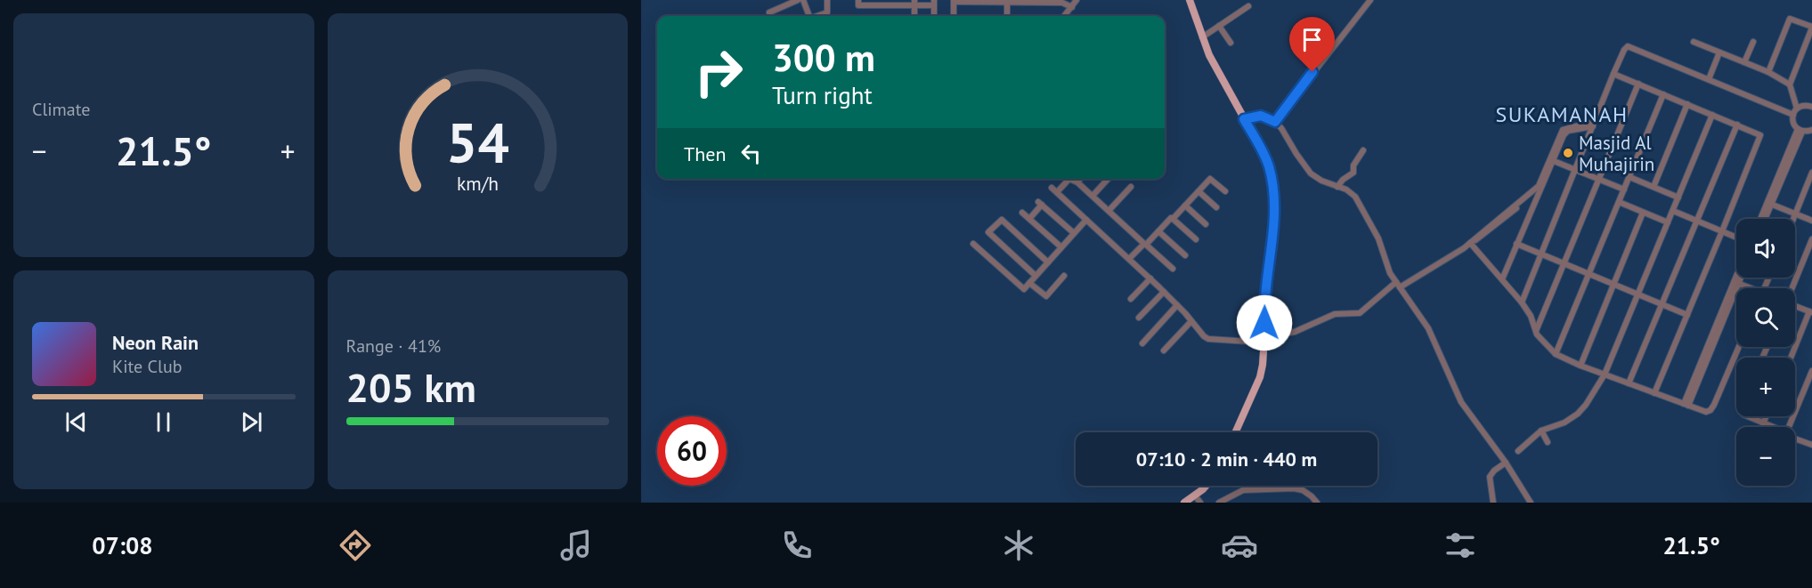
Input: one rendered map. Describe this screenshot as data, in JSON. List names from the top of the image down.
{
  "districts": ["SUKAMANAH"],
  "places": ["Masjid Al Muhajirin"],
  "page": {
    "tile": [
      "Climate",
      ["Range · 41%", "205 km"]
    ],
    "turn": ["300 m", "Turn right"],
    "then": "Then",
    "heat": ["−", "21.5°", "+"],
    "map_buttons": ["+", "−"],
    "song": ["Neon Rain", "Kite Club"],
    "limit": "60",
    "trip": "07:10 · 2 min · 440 m",
    "tabs": ["07:08", "21.5°"],
    "gauge": ["54", "km/h"]
  }
}
